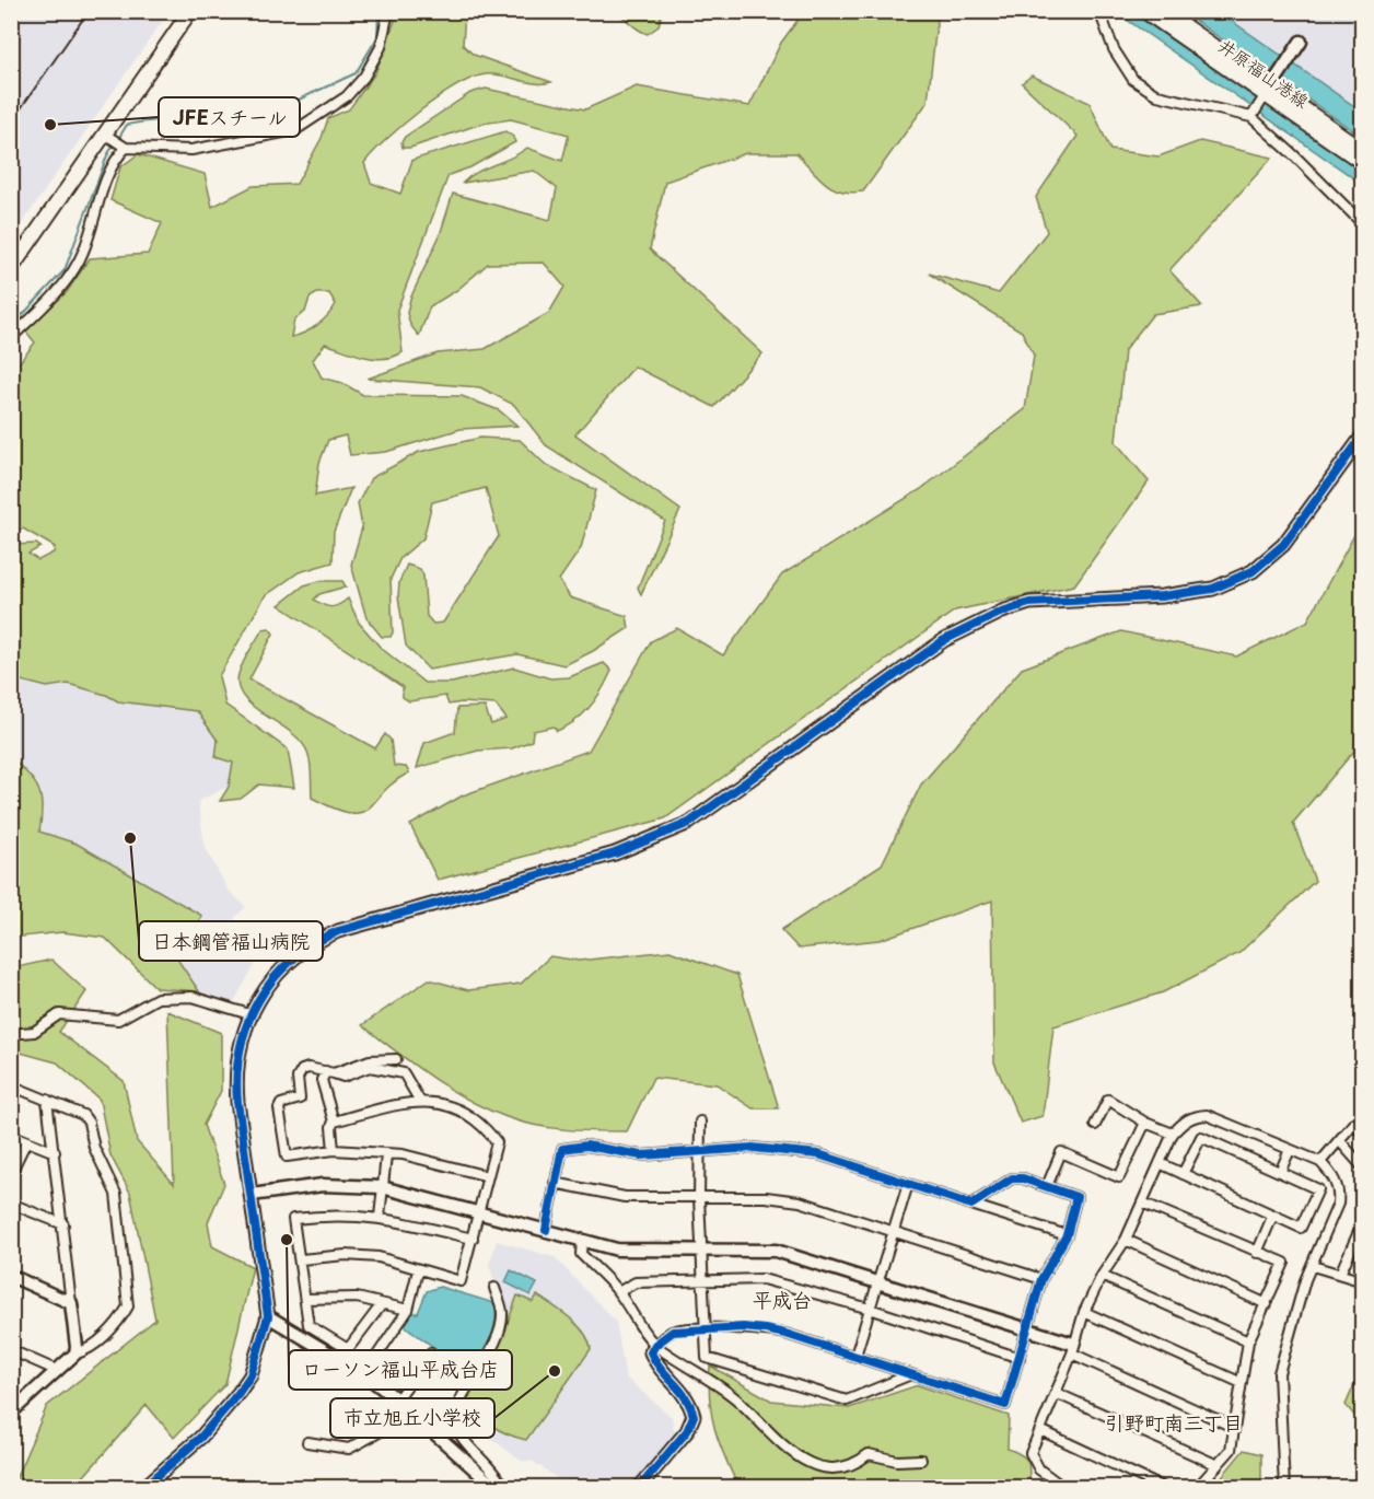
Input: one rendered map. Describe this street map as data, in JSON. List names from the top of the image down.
{
  "streets": {
    "main road": ["井原福山港線"]
  },
  "districts": ["平成台", "引野町南三丁目"],
  "places": [
    "JFEスチール",
    "日本鋼管福山病院",
    "ローソン福山平成台店",
    "市立旭丘小学校"
  ]
}
